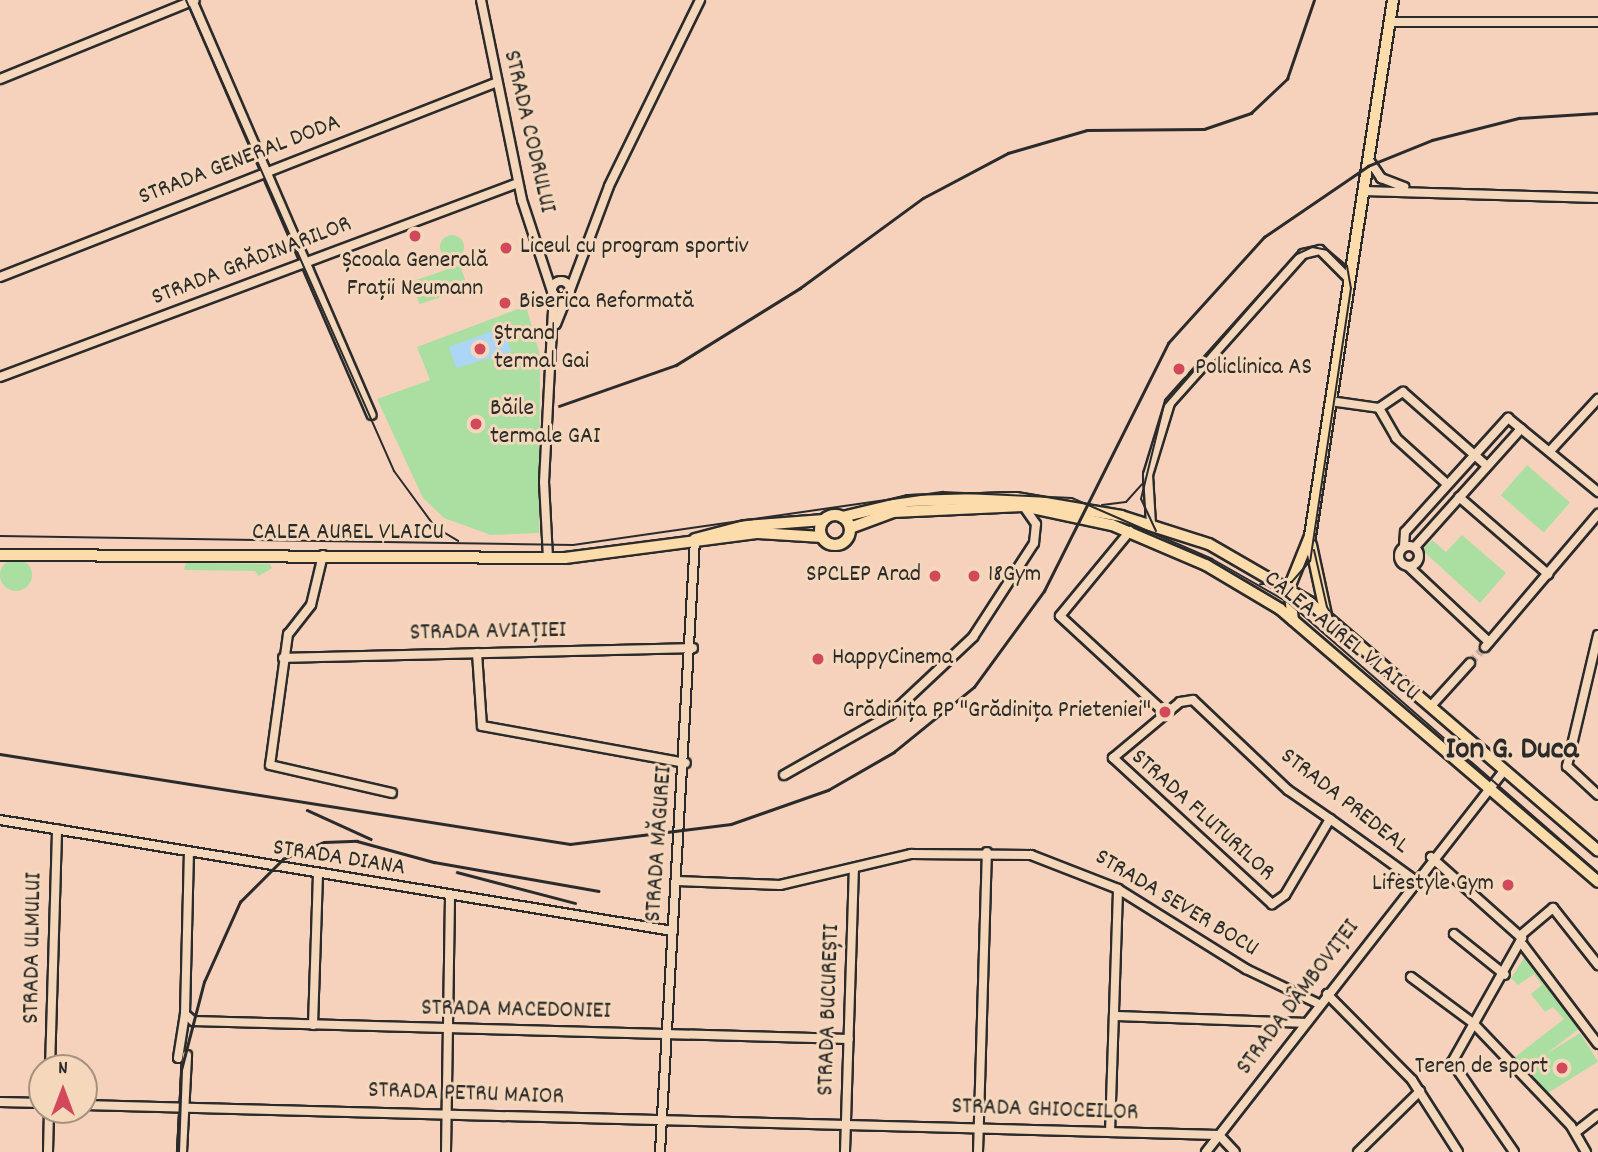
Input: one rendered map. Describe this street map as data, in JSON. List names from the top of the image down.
{
  "streets": {
    "main road": ["CALEA AUREL VLAICU"],
    "street": [
      "STRADA CODRULUI",
      "STRADA GENERAL DODA",
      "STRADA GRĂDINARILOR",
      "STRADA AVIAȚIEI",
      "STRADA PREDEAL",
      "STRADA FLUTURILOR",
      "STRADA MĂGUREI",
      "STRADA DIANA",
      "STRADA SEVER BOCU",
      "STRADA ULMULUI",
      "STRADA DÂMBOVIȚEI",
      "STRADA BUCUREȘTI",
      "STRADA MACEDONIEI",
      "STRADA PETRU MAIOR",
      "STRADA GHIOCEILOR"
    ]
  },
  "crossings": [
    ["STRADA CODRULUI", "STRADA GENERAL DODA"],
    ["STRADA CODRULUI", "STRADA GRĂDINARILOR"],
    ["CALEA AUREL VLAICU", "STRADA MĂGUREI"],
    ["CALEA AUREL VLAICU", "STRADA DÂMBOVIȚEI"],
    ["STRADA AVIAȚIEI", "STRADA MĂGUREI"],
    ["STRADA PREDEAL", "STRADA FLUTURILOR"],
    ["STRADA PREDEAL", "STRADA DÂMBOVIȚEI"],
    ["STRADA MĂGUREI", "STRADA DIANA"],
    ["STRADA MĂGUREI", "STRADA SEVER BOCU"],
    ["STRADA MĂGUREI", "STRADA MACEDONIEI"],
    ["STRADA MĂGUREI", "STRADA PETRU MAIOR"],
    ["STRADA DIANA", "STRADA ULMULUI"],
    ["STRADA SEVER BOCU", "STRADA DÂMBOVIȚEI"],
    ["STRADA SEVER BOCU", "STRADA BUCUREȘTI"],
    ["STRADA DÂMBOVIȚEI", "STRADA GHIOCEILOR"],
    ["STRADA BUCUREȘTI", "STRADA MACEDONIEI"],
    ["STRADA BUCUREȘTI", "STRADA PETRU MAIOR"],
    ["STRADA BUCUREȘTI", "STRADA GHIOCEILOR"],
    ["STRADA PETRU MAIOR", "STRADA GHIOCEILOR"]
  ],
  "districts": ["Ion G. Duca"],
  "places": [
    "Școala Generală Frații Neumann",
    "Liceul cu program sportiv",
    "Biserica Reformată",
    "Ștrand termal Gai",
    "Policlinica AS",
    "Băile termale GAI",
    "SPCLEP Arad",
    "18Gym",
    "HappyCinema",
    "Grădinița PP \"Grădinița Prieteniei\"",
    "Lifestyle Gym",
    "Teren de sport"
  ],
  "north": "top"
}
